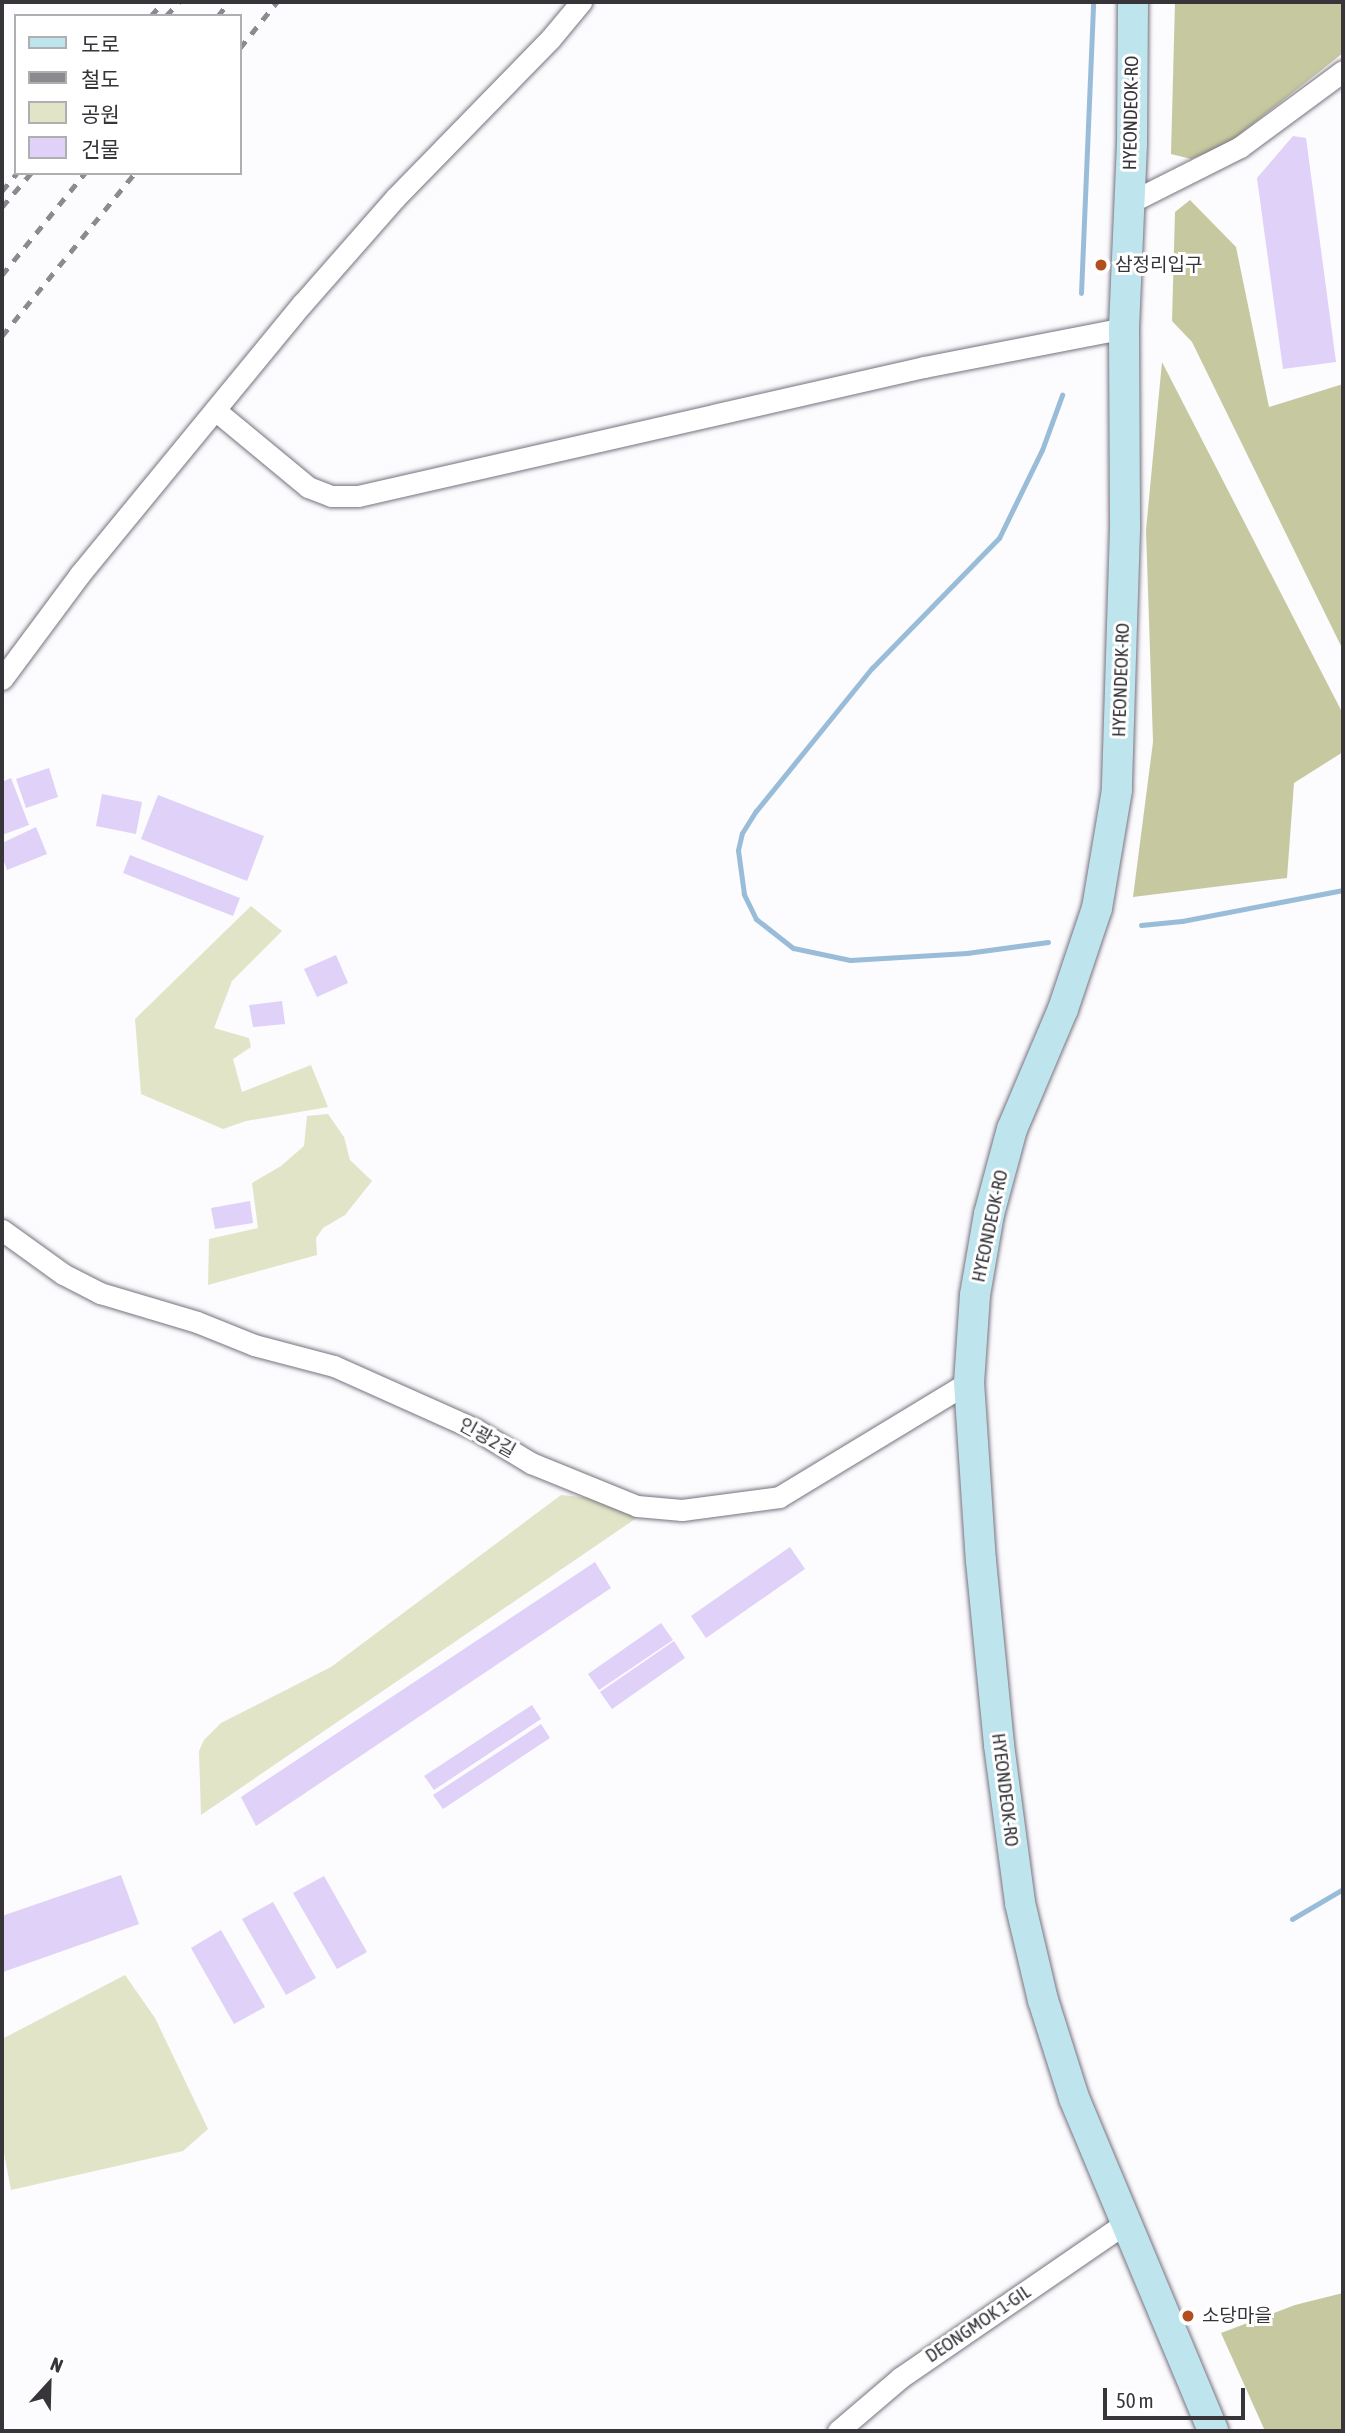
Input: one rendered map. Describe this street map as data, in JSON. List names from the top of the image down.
{
  "streets": {
    "main road": ["HYEONDEOK-RO"],
    "street": ["인광2길", "DEONGMOK 1-GIL"]
  },
  "crossings": [
    ["HYEONDEOK-RO", "인광2길"],
    ["HYEONDEOK-RO", "DEONGMOK 1-GIL"]
  ],
  "places": ["삼정리입구", "소당마을"],
  "legend": [
    "도로",
    "철도",
    "공원",
    "건물"
  ],
  "scale_bar": "50 m",
  "north": "top"
}
